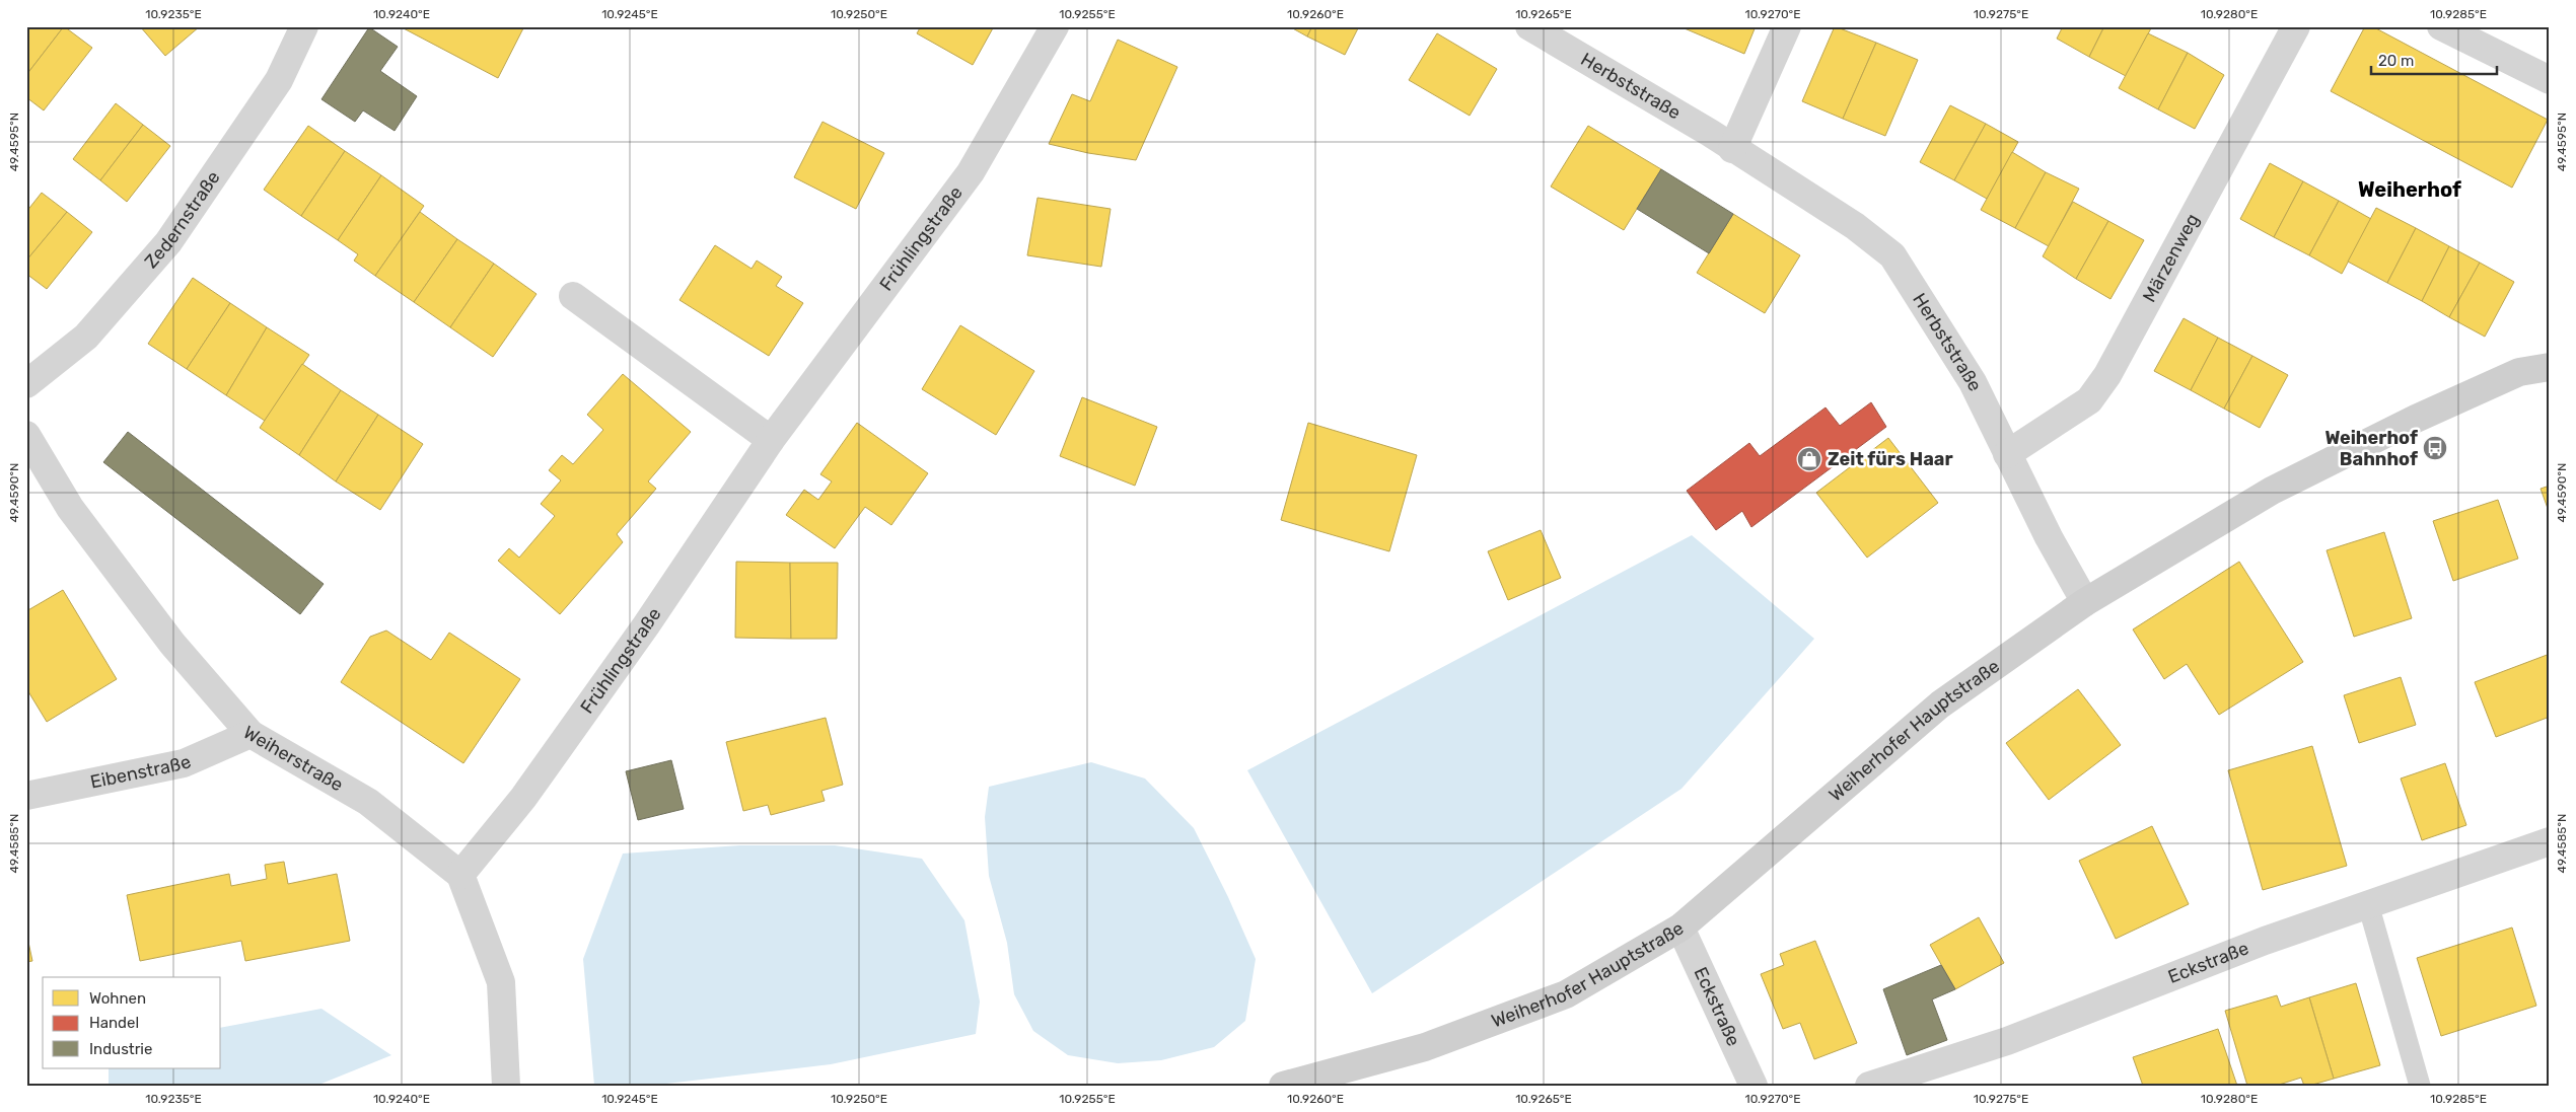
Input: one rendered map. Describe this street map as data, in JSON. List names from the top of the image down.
{
  "streets": {
    "street": [
      "Herbststraße",
      "Zedernstraße",
      "Frühlingstraße",
      "Märzenweg",
      "Weiherhofer Hauptstraße",
      "Weiherstraße",
      "Eibenstraße",
      "Eckstraße"
    ]
  },
  "crossings": [
    ["Herbststraße", "Märzenweg"],
    ["Herbststraße", "Weiherhofer Hauptstraße"],
    ["Frühlingstraße", "Weiherstraße"],
    ["Weiherhofer Hauptstraße", "Eckstraße"],
    ["Weiherstraße", "Eibenstraße"]
  ],
  "districts": ["Weiherhof"],
  "places": {
    "bus stop": ["Weiherhof Bahnhof"],
    "shop": ["Zeit fürs Haar"]
  },
  "legend": ["Wohnen", "Handel", "Industrie"],
  "scale_bar": "20 m",
  "coordinates": [
    "10.9235°E",
    "10.9240°E",
    "10.9245°E",
    "10.9250°E",
    "10.9255°E",
    "10.9260°E",
    "10.9265°E",
    "10.9270°E",
    "10.9275°E",
    "10.9280°E",
    "10.9285°E",
    "49.4595°N",
    "49.4590°N",
    "49.4585°N"
  ]
}
